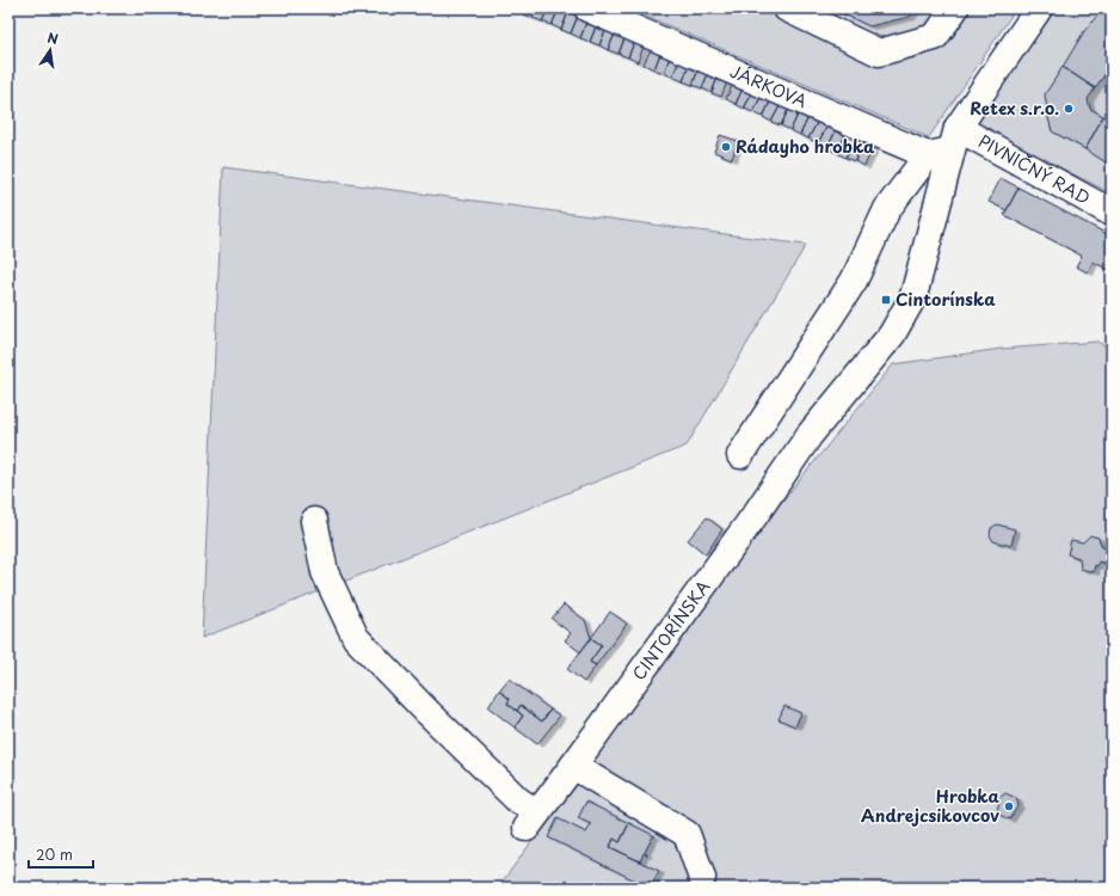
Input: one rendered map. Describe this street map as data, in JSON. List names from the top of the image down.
{
  "streets": {
    "street": ["JÁRKOVA", "PIVNIČNÝ RAD", "CINTORÍNSKA"]
  },
  "crossings": [
    ["JÁRKOVA", "PIVNIČNÝ RAD"],
    ["JÁRKOVA", "CINTORÍNSKA"],
    ["PIVNIČNÝ RAD", "CINTORÍNSKA"]
  ],
  "places": {
    "other": ["Retex s.r.o.", "Rádayho hrobka", "Hrobka Andrejcsikovcov"],
    "transit": ["Cintorínska"]
  },
  "scale_bar": "20 m",
  "north": "top"
}
